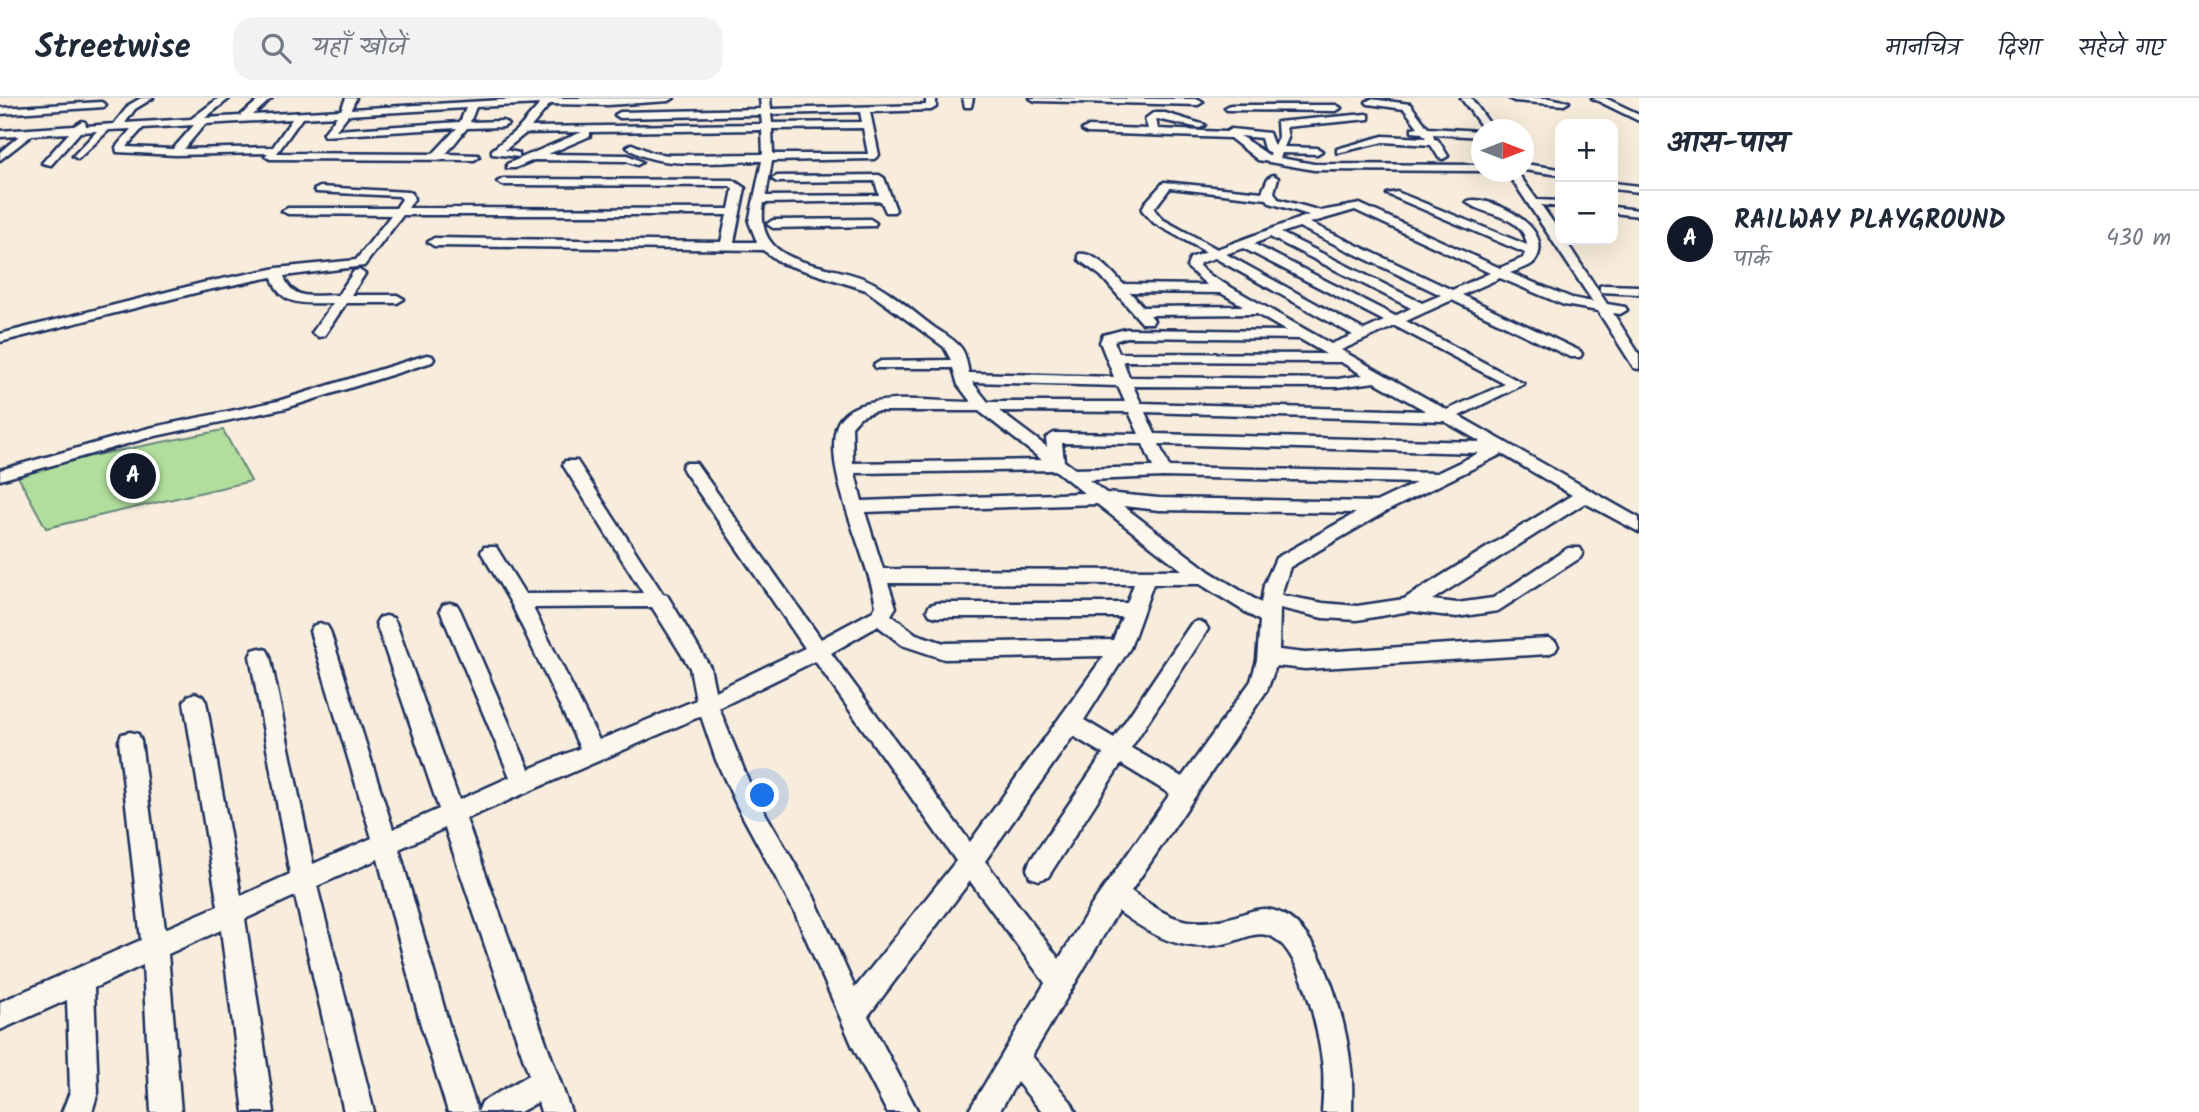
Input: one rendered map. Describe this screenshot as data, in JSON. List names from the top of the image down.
{
  "north": "right",
  "page": {
    "header": "Streetwise",
    "search": "यहाँ खोजें",
    "nav": ["मानचित्र", "दिशा", "सहेजे गए"],
    "heading": "आस-पास",
    "map_buttons": ["+", "−"],
    "list": [
      {
        "mark": "A",
        "name": "RAILWAY PLAYGROUND",
        "note": "पार्क",
        "value": "430 m"
      }
    ],
    "pins": "A"
  }
}
